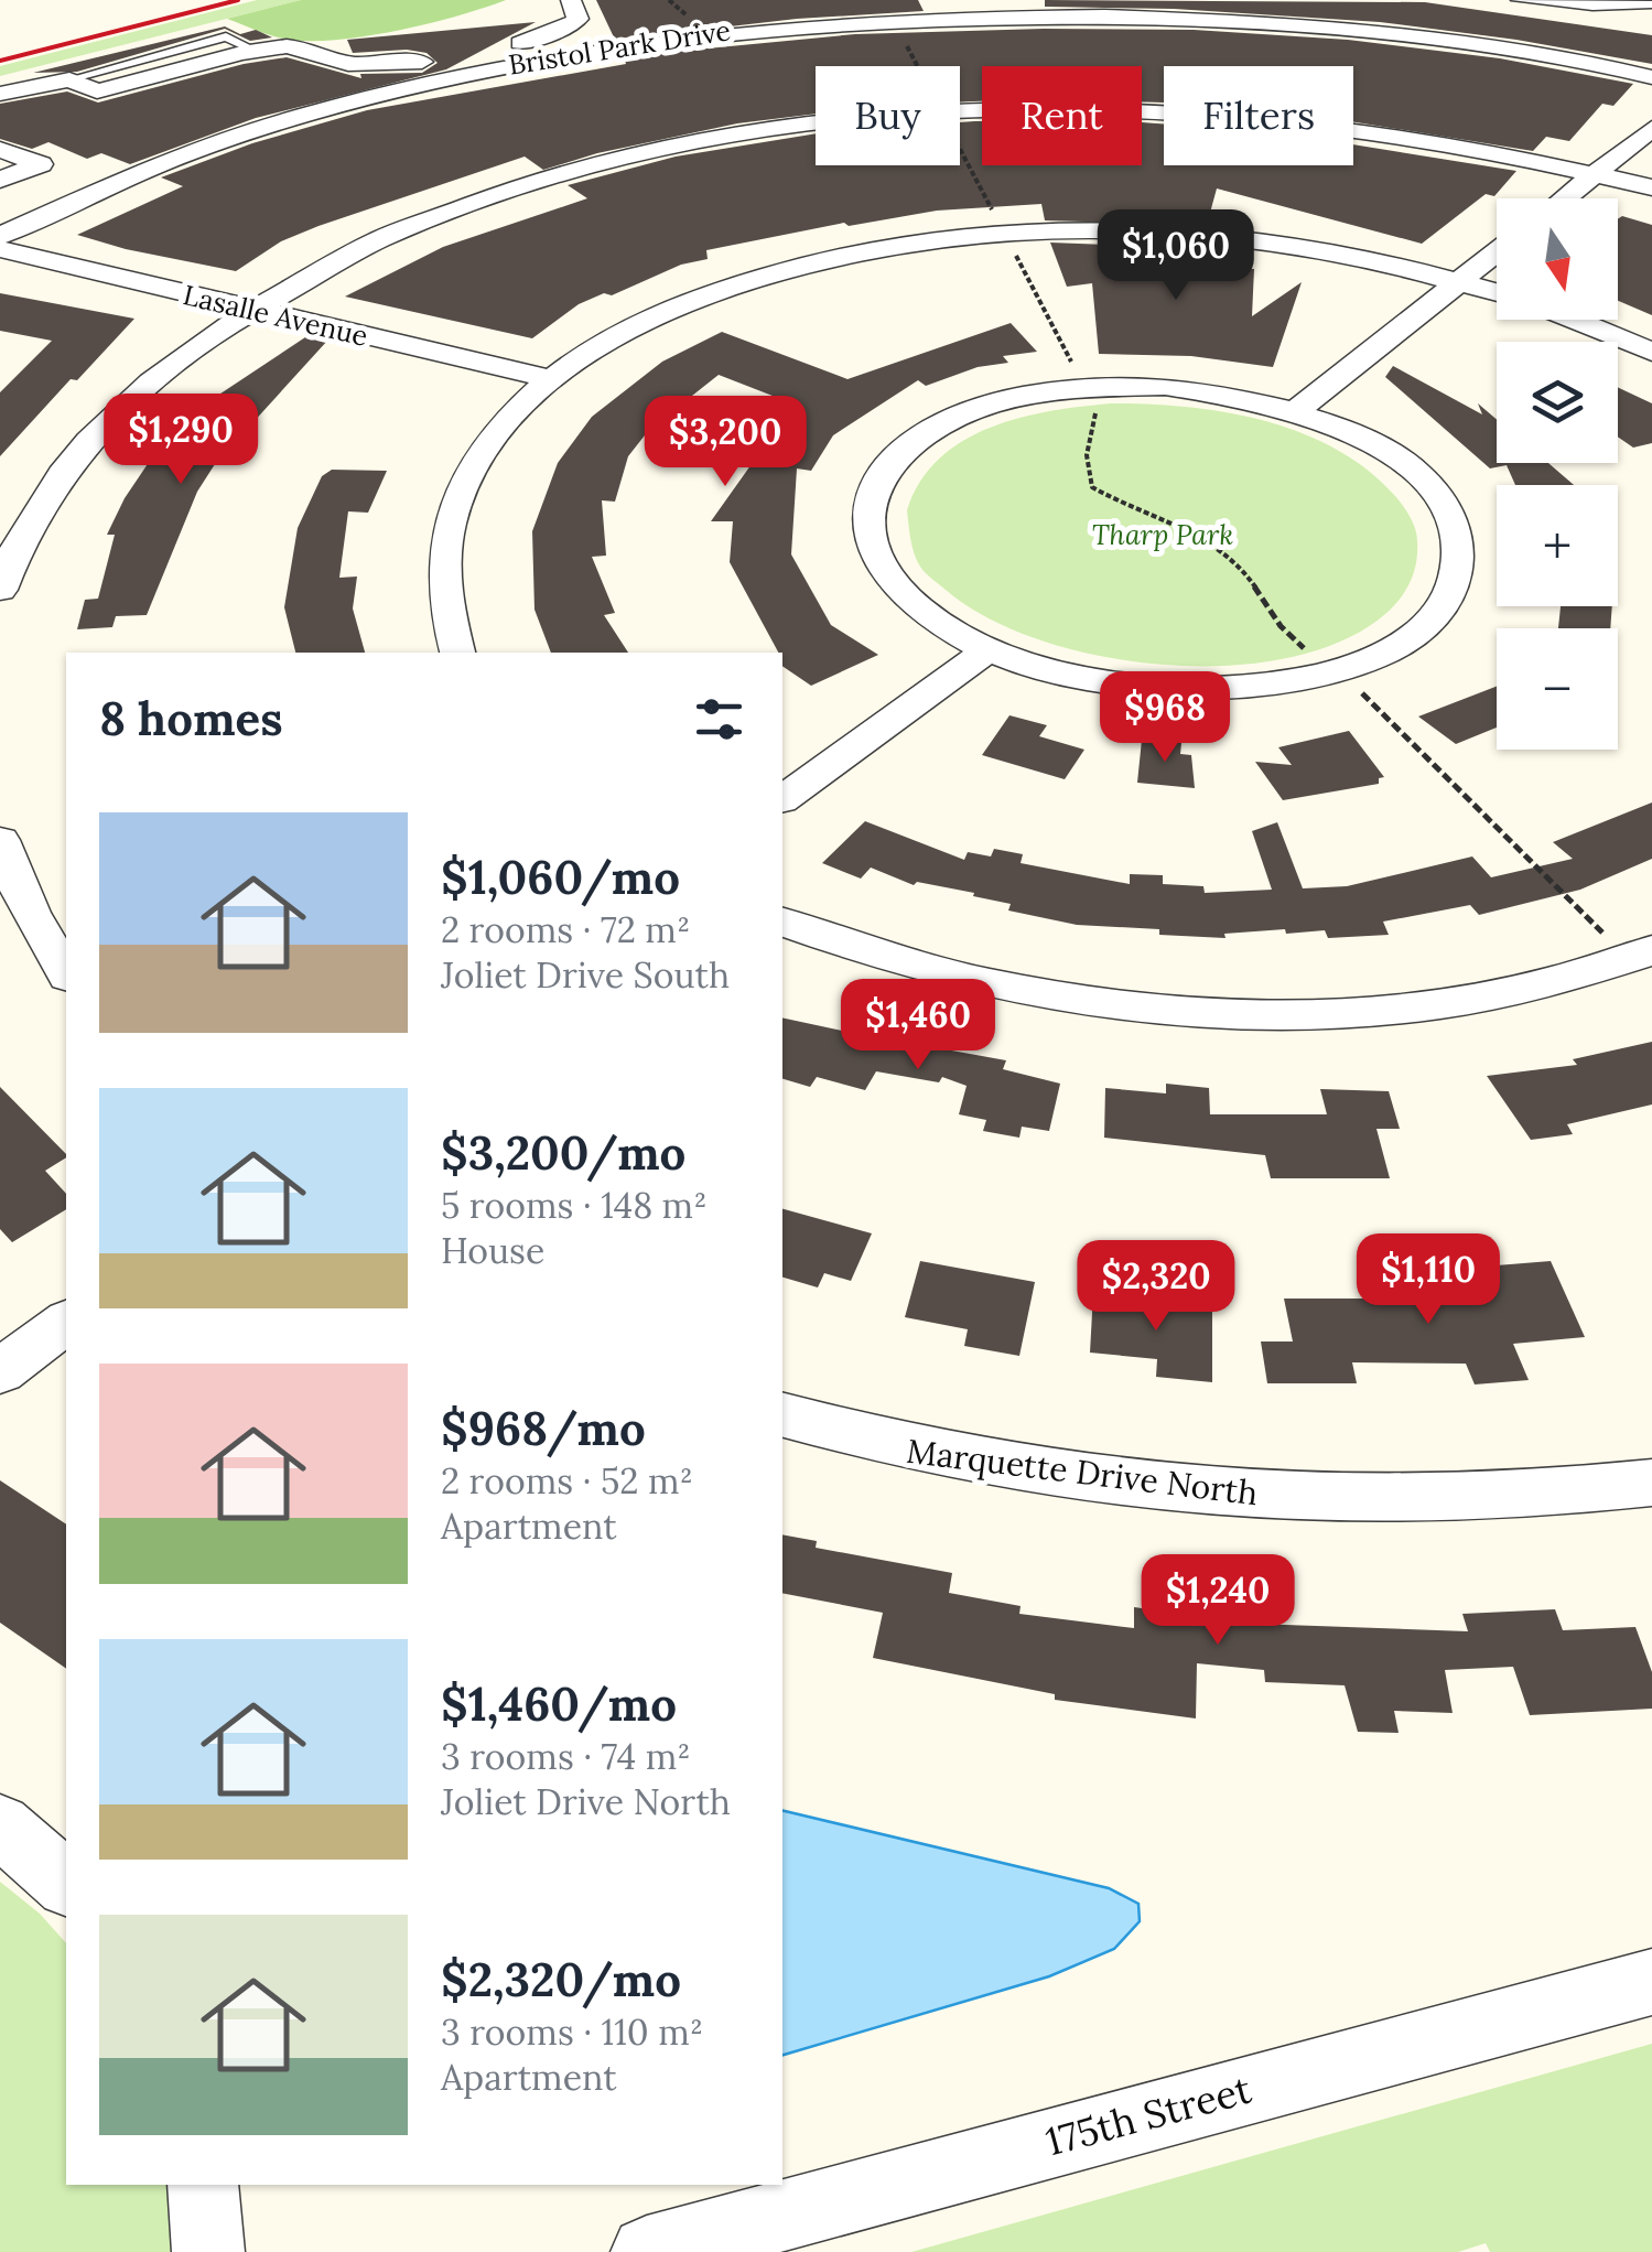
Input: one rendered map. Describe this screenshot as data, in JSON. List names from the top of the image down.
{
  "streets": {
    "street": [
      "Bristol Park Drive",
      "Lasalle Avenue",
      "Marquette Drive North",
      "175th Street"
    ]
  },
  "parks": ["Tharp Park"],
  "north": "bottom",
  "page": {
    "chip": ["Buy", "Rent", "Filters"],
    "map_buttons": ["+", "−"],
    "price": [
      "$1,060",
      "$1,290",
      "$3,200",
      "$968",
      "$1,460",
      "$1,110",
      "$2,320",
      "$1,240"
    ],
    "heading": "8 homes",
    "list": [
      {
        "name": "$1,060/mo",
        "note": "2 rooms · 72 m² · Joliet Drive South"
      },
      {
        "name": "$3,200/mo",
        "note": "5 rooms · 148 m² · House"
      },
      {
        "name": "$968/mo",
        "note": "2 rooms · 52 m² · Apartment"
      },
      {
        "name": "$1,460/mo",
        "note": "3 rooms · 74 m² · Joliet Drive North"
      },
      {
        "name": "$2,320/mo",
        "note": "3 rooms · 110 m² · Apartment"
      }
    ]
  }
}
